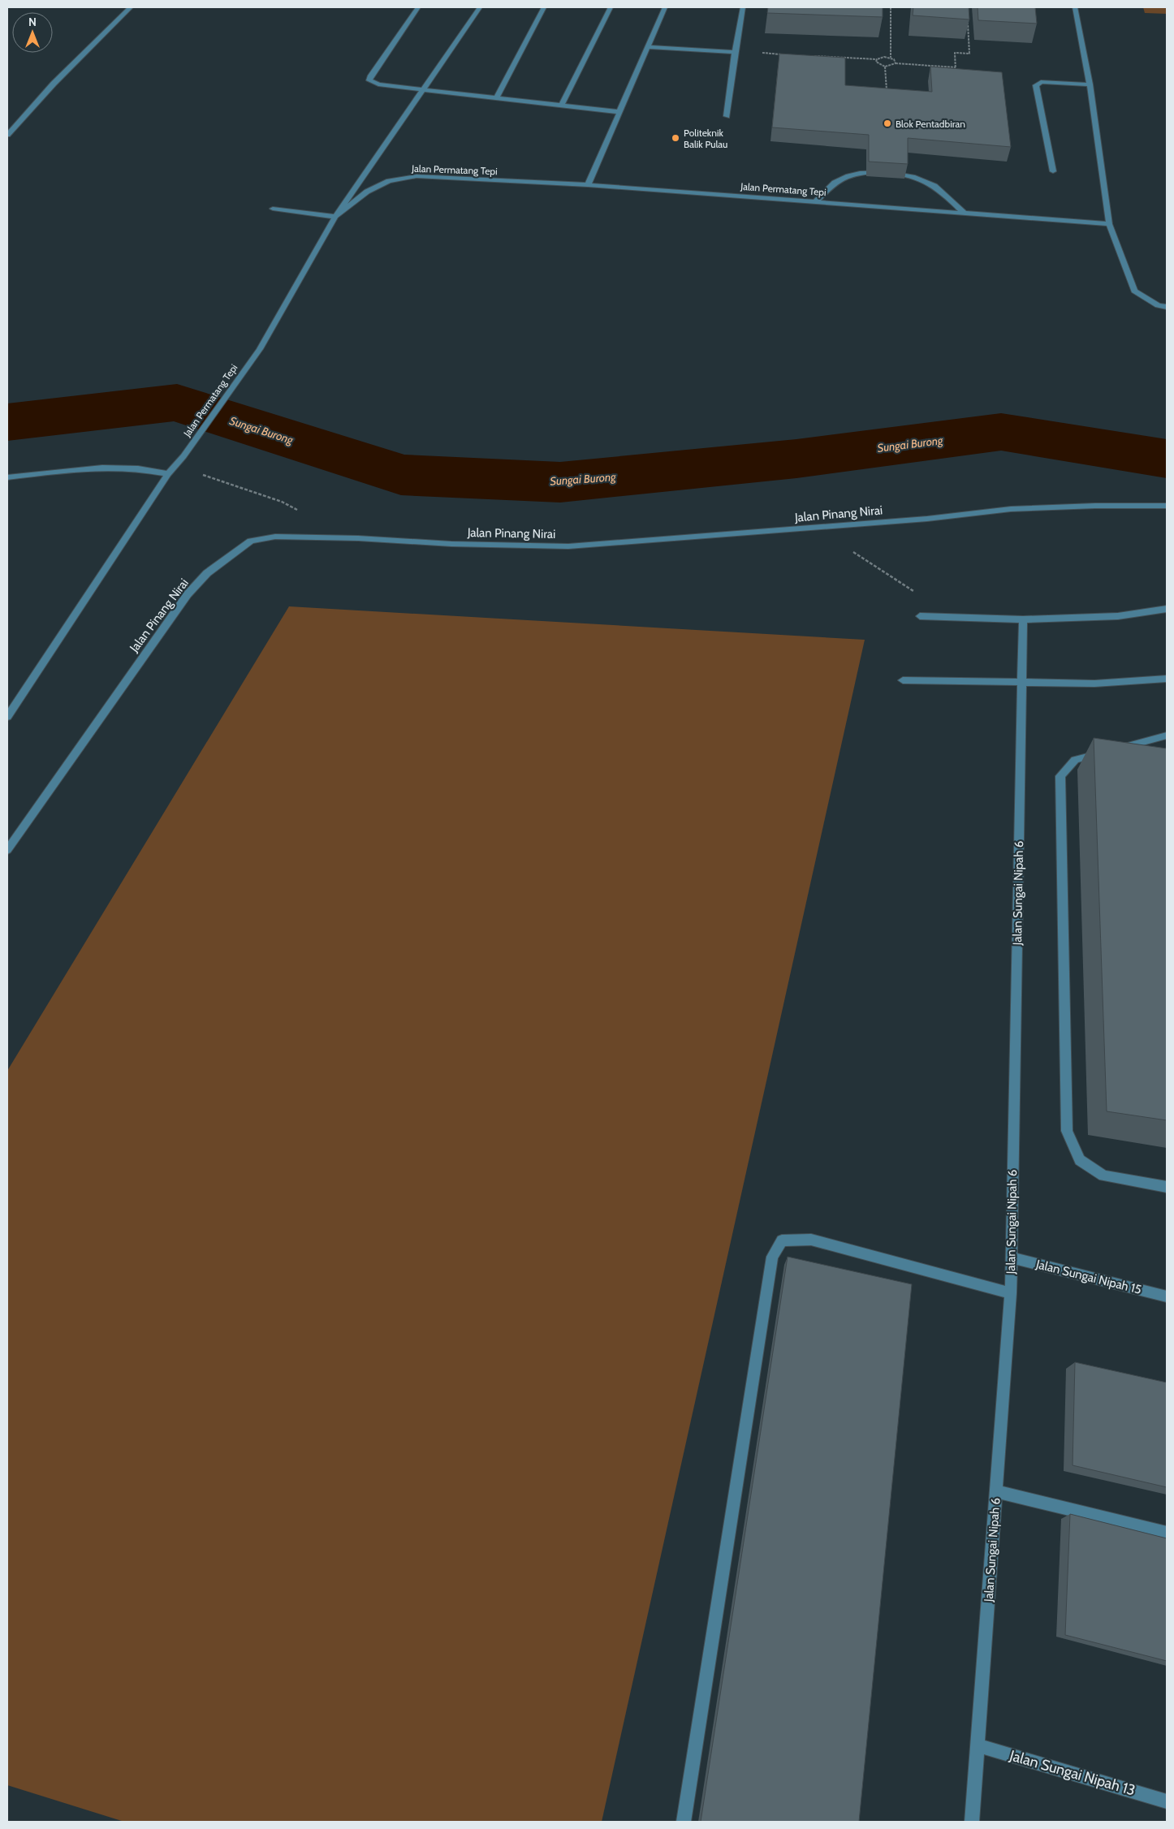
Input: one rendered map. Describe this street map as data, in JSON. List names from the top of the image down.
{
  "streets": {
    "street": [
      "Jalan Permatang Tepi",
      "Jalan Pinang Nirai",
      "Jalan Sungai Nipah 6",
      "Jalan Sungai Nipah 15",
      "Jalan Sungai Nipah 13"
    ]
  },
  "crossings": [
    ["Jalan Sungai Nipah 6", "Jalan Sungai Nipah 15"],
    ["Jalan Sungai Nipah 6", "Jalan Sungai Nipah 13"]
  ],
  "water": ["Sungai Burong"],
  "places": ["Blok Pentadbiran", "Politeknik Balik Pulau"],
  "north": "top"
}
